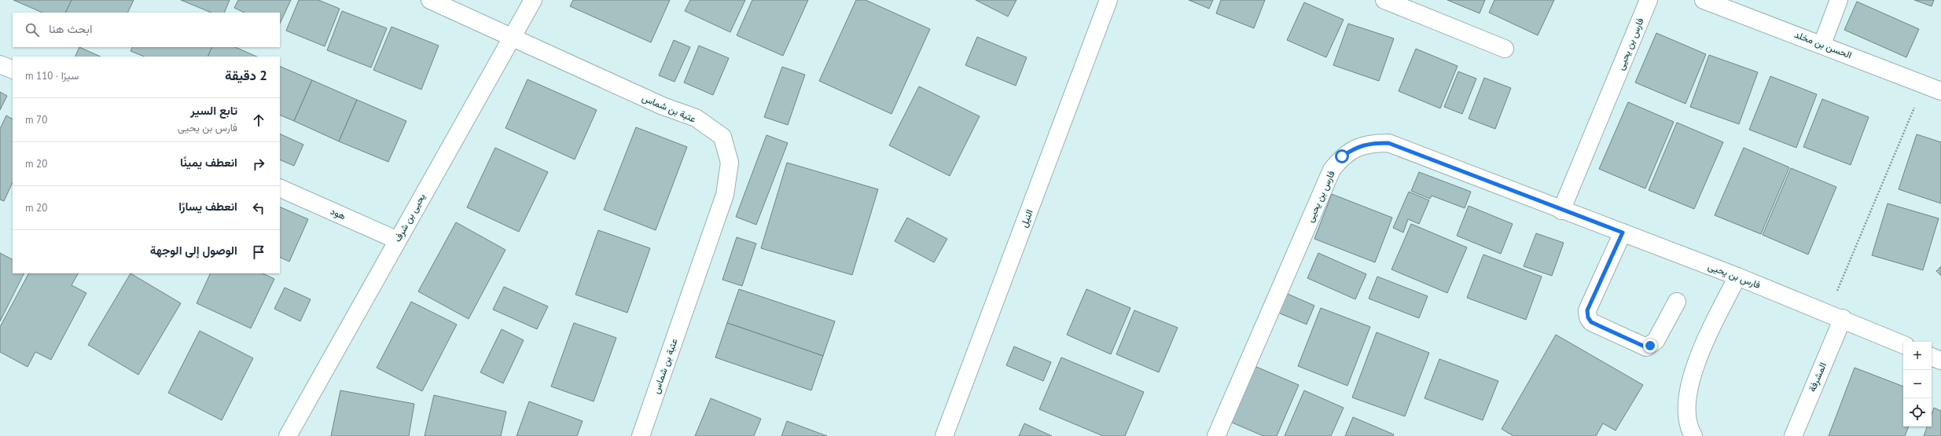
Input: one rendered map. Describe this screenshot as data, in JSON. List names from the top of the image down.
{
  "streets": {
    "street": [
      "فارس بن يحيى",
      "الحسن بن مخلد",
      "عتبة بن شماس",
      "هود",
      "يحيى بن شرف",
      "النيل",
      "المشرفة"
    ]
  },
  "crossings": [
    ["فارس بن يحيى", "المشرفة"],
    ["عتبة بن شماس", "يحيى بن شرف"],
    ["هود", "يحيى بن شرف"]
  ],
  "page": {
    "search": "ابحث هنا",
    "heading": ["2 دقيقة", "سيرًا · 110 m"],
    "list": [
      ["تابع السير", "فارس بن يحيى", "70 m"],
      ["انعطف يمينًا", "20 m"],
      ["انعطف يسارًا", "20 m"],
      "الوصول إلى الوجهة"
    ],
    "map_buttons": ["+", "−"]
  }
}
